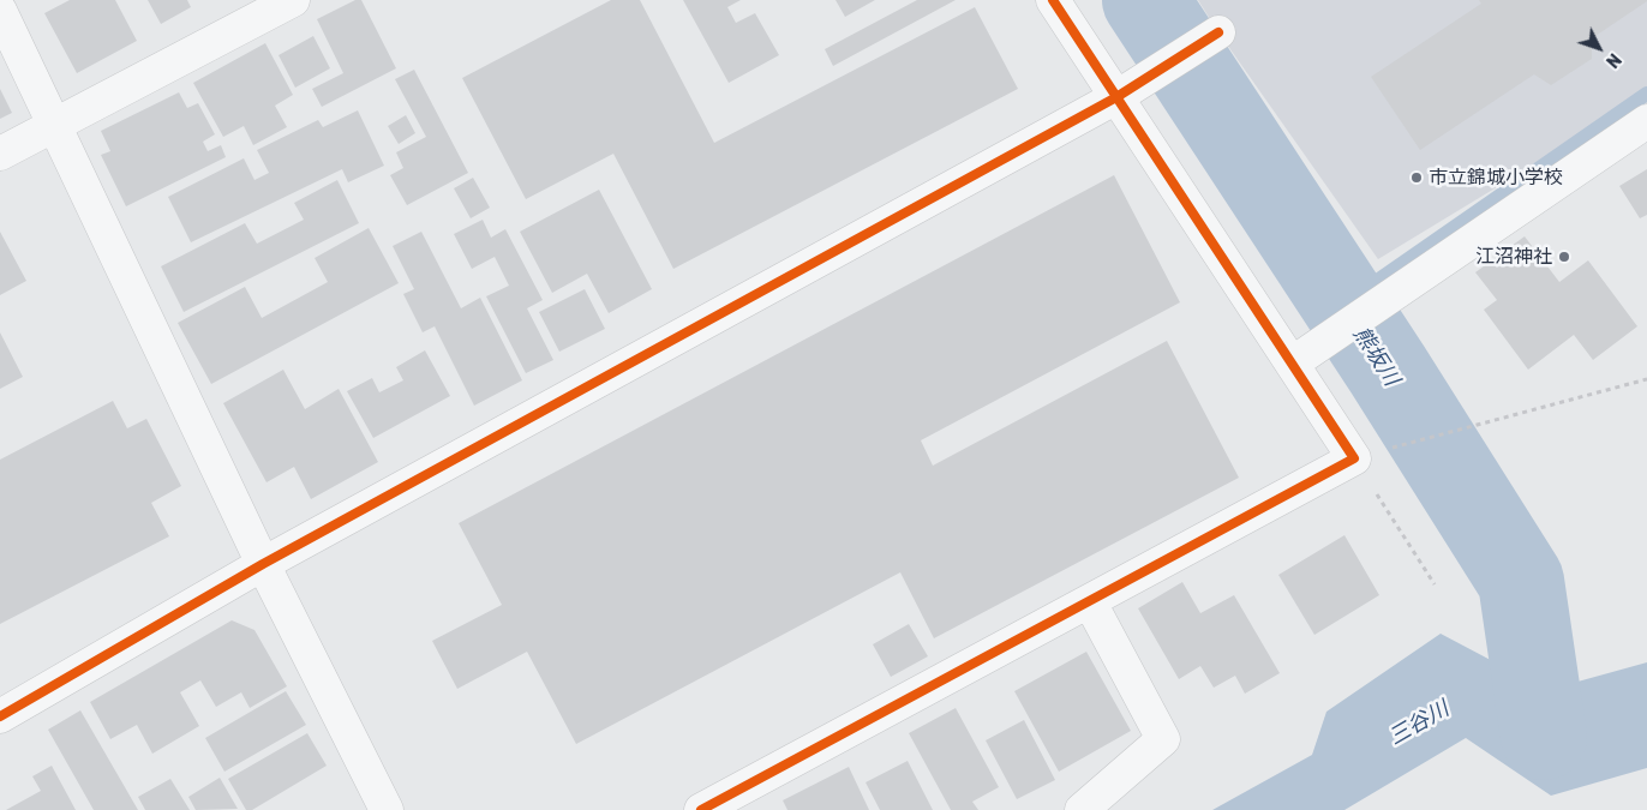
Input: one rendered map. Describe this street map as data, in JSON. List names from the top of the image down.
{
  "water": ["熊坂川", "三谷川"],
  "places": ["市立錦城小学校", "江沼神社"],
  "north": "bottom right"
}
